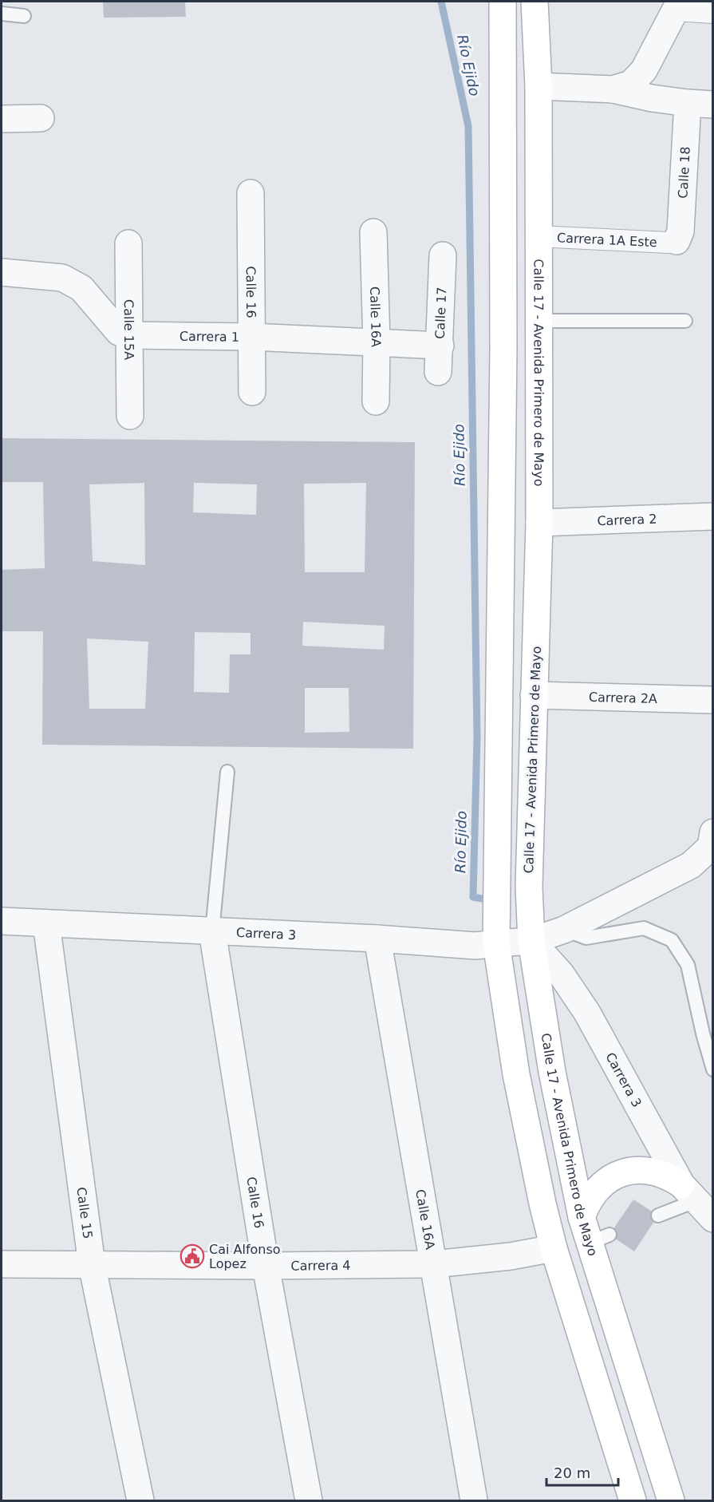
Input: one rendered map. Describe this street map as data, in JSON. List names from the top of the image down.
{
  "streets": {
    "main road": ["Calle 17 - Avenida Primero de Mayo"],
    "street": [
      "Calle 18",
      "Carrera 1A Este",
      "Calle 16",
      "Calle 17",
      "Calle 16A",
      "Calle 15A",
      "Carrera 1",
      "Carrera 2",
      "Carrera 2A",
      "Carrera 3",
      "Calle 15",
      "Carrera 4"
    ]
  },
  "crossings": [
    ["Calle 18", "Carrera 1A Este"],
    ["Carrera 1A Este", "Calle 17 - Avenida Primero de Mayo"],
    ["Calle 16", "Carrera 1"],
    ["Calle 16", "Carrera 3"],
    ["Calle 16", "Carrera 4"],
    ["Calle 17", "Carrera 1"],
    ["Calle 16A", "Carrera 1"],
    ["Calle 16A", "Carrera 3"],
    ["Calle 16A", "Carrera 4"],
    ["Calle 15A", "Carrera 1"],
    ["Calle 17 - Avenida Primero de Mayo", "Carrera 2"],
    ["Calle 17 - Avenida Primero de Mayo", "Carrera 2A"],
    ["Calle 17 - Avenida Primero de Mayo", "Carrera 3"],
    ["Carrera 3", "Calle 15"],
    ["Calle 15", "Carrera 4"]
  ],
  "water": ["Río Ejido"],
  "places": {
    "public building": ["Cai Alfonso Lopez"]
  },
  "scale_bar": "20 m"
}
